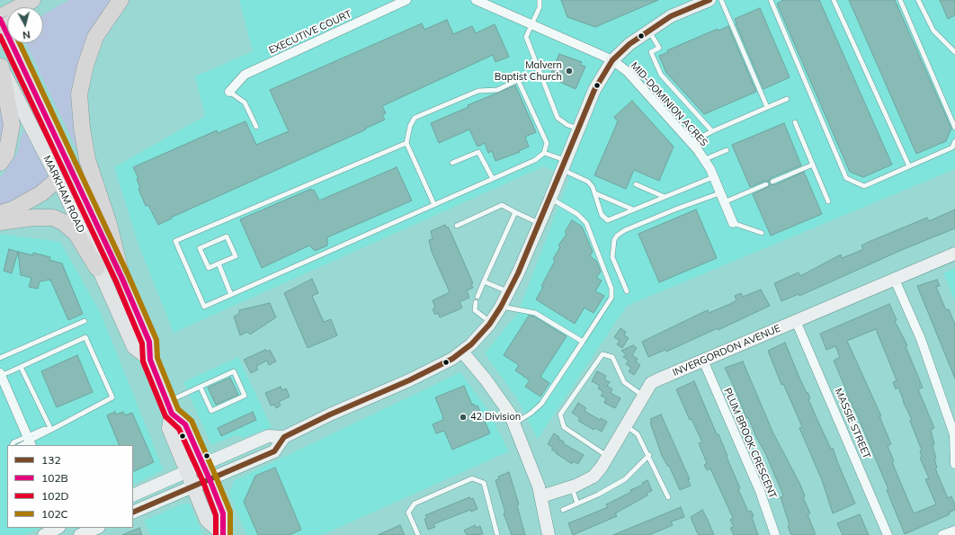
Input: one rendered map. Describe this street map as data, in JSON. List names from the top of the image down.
{
  "streets": {
    "main road": ["MARKHAM ROAD", "INVERGORDON AVENUE"],
    "street": [
      "EXECUTIVE COURT",
      "MID-DOMINION ACRES",
      "MASSIE STREET",
      "PLUM BROOK CRESCENT"
    ]
  },
  "crossings": [
    ["INVERGORDON AVENUE", "MASSIE STREET"],
    ["INVERGORDON AVENUE", "PLUM BROOK CRESCENT"]
  ],
  "places": ["Malvern Baptist Church", "42 Division"],
  "lines": [
    "transit line 132",
    "transit line 102B",
    "transit line 102D",
    "transit line 102C"
  ],
  "legend": [
    "132",
    "102B",
    "102D",
    "102C"
  ],
  "north": "bottom"
}
